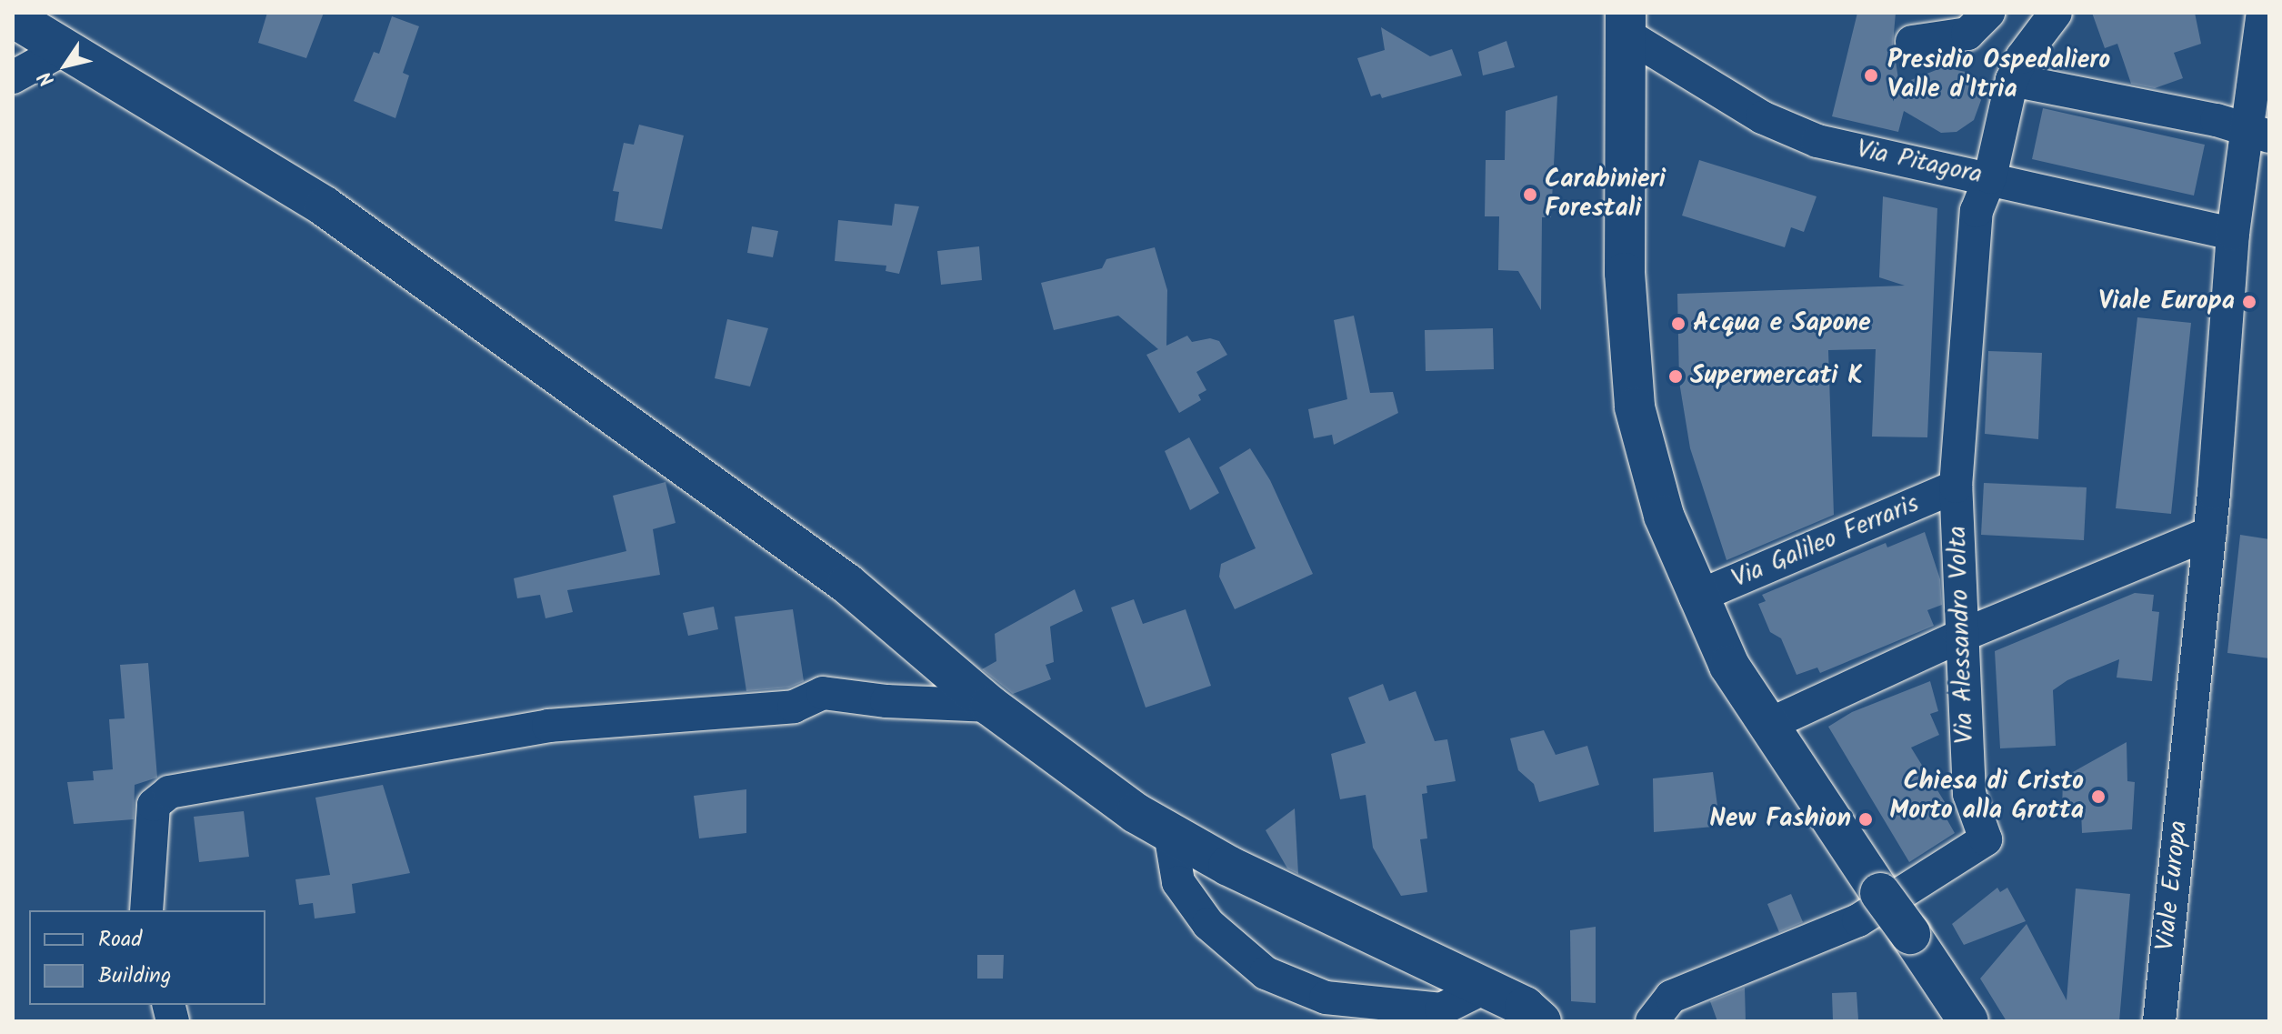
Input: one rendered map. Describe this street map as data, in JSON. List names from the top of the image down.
{
  "streets": {
    "street": [
      "Via Pitagora",
      "Via Galileo Ferraris",
      "Via Alessandro Volta",
      "Viale Europa"
    ]
  },
  "crossings": [
    ["Via Pitagora", "Via Alessandro Volta"],
    ["Via Pitagora", "Viale Europa"],
    ["Via Galileo Ferraris", "Via Alessandro Volta"]
  ],
  "places": [
    "Presidio Ospedaliero Valle d'Itria",
    "Carabinieri Forestali",
    "Viale Europa",
    "Acqua e Sapone",
    "Supermercati K",
    "Chiesa di Cristo Morto alla Grotta",
    "New Fashion"
  ],
  "legend": ["Road", "Building"],
  "north": "bottom left"
}
